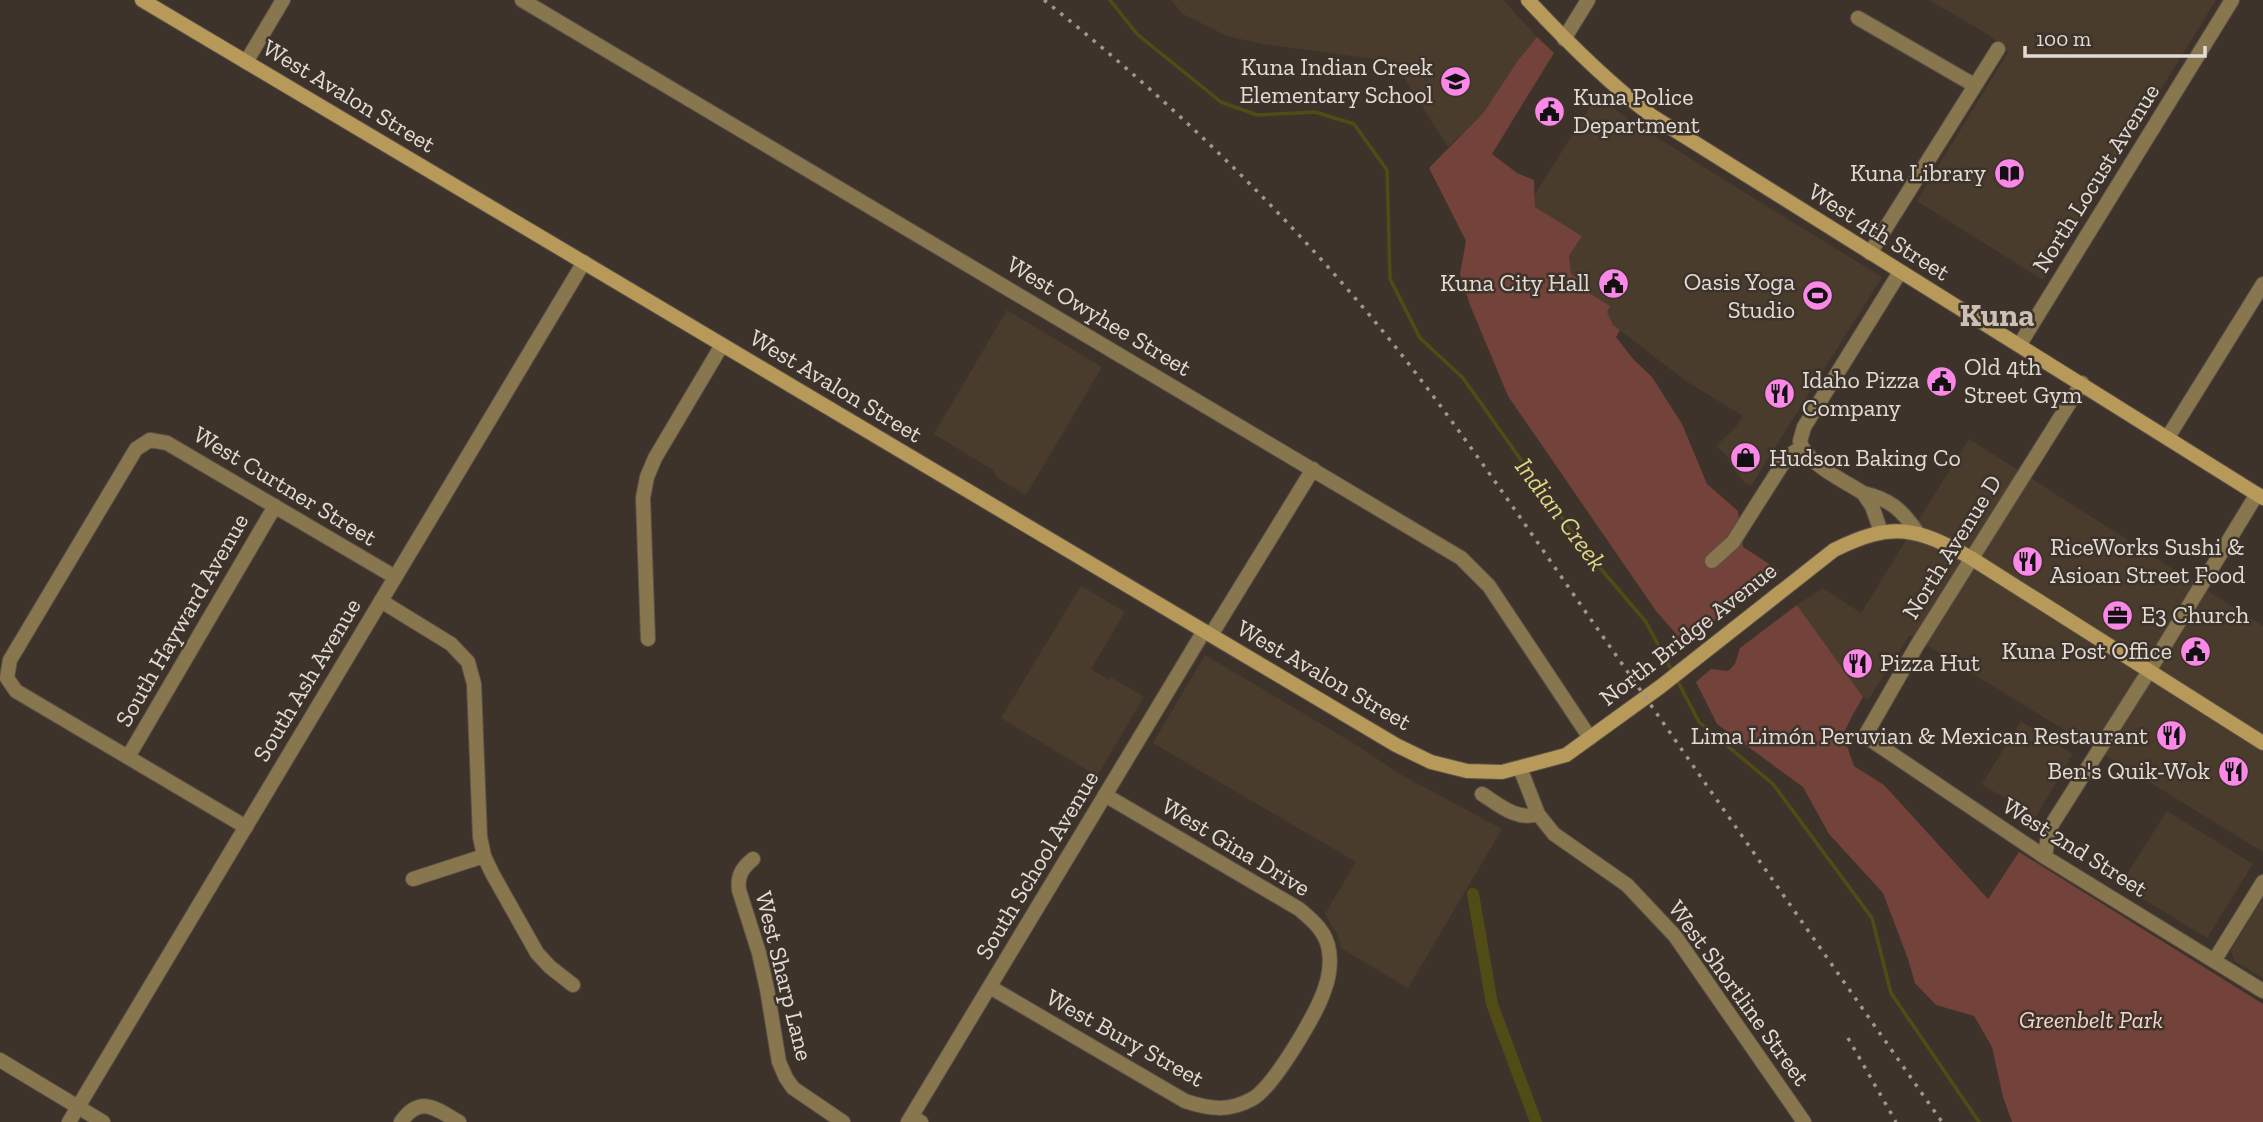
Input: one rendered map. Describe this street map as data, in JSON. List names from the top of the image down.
{
  "streets": {
    "main road": ["West Avalon Street", "West 4th Street", "North Bridge Avenue"],
    "street": [
      "North Locust Avenue",
      "West Owyhee Street",
      "West Curtner Street",
      "North Avenue D",
      "South Hayward Avenue",
      "South Ash Avenue",
      "West Gina Drive",
      "West 2nd Street",
      "South School Avenue",
      "West Sharp Lane",
      "West Shortline Street",
      "West Bury Street"
    ]
  },
  "crossings": [
    ["West Avalon Street", "North Bridge Avenue"],
    ["West Avalon Street", "South Ash Avenue"],
    ["West Avalon Street", "South School Avenue"],
    ["West Avalon Street", "West Shortline Street"],
    ["North Locust Avenue", "West 4th Street"],
    ["West 4th Street", "North Avenue D"],
    ["West Owyhee Street", "North Bridge Avenue"],
    ["West Owyhee Street", "South School Avenue"],
    ["West Curtner Street", "South Hayward Avenue"],
    ["West Curtner Street", "South Ash Avenue"],
    ["North Avenue D", "West 2nd Street"],
    ["North Bridge Avenue", "West Shortline Street"],
    ["West Gina Drive", "South School Avenue"],
    ["West Gina Drive", "West Bury Street"],
    ["South School Avenue", "West Bury Street"]
  ],
  "districts": ["Kuna"],
  "water": ["Indian Creek"],
  "parks": ["Greenbelt Park"],
  "places": {
    "school or university": ["Kuna Indian Creek Elementary School"],
    "public building": [
      "Kuna Police Department",
      "Kuna City Hall",
      "Old 4th Street Gym",
      "Kuna Post Office"
    ],
    "library": ["Kuna Library"],
    "sports": ["Oasis Yoga Studio"],
    "restaurant": [
      "Idaho Pizza Company",
      "RiceWorks Sushi & Asioan Street Food",
      "Pizza Hut",
      "Lima Limón Peruvian & Mexican Restaurant",
      "Ben's Quik-Wok"
    ],
    "shop": ["Hudson Baking Co"],
    "office": ["E3 Church"]
  },
  "scale_bar": "100 m"
}
